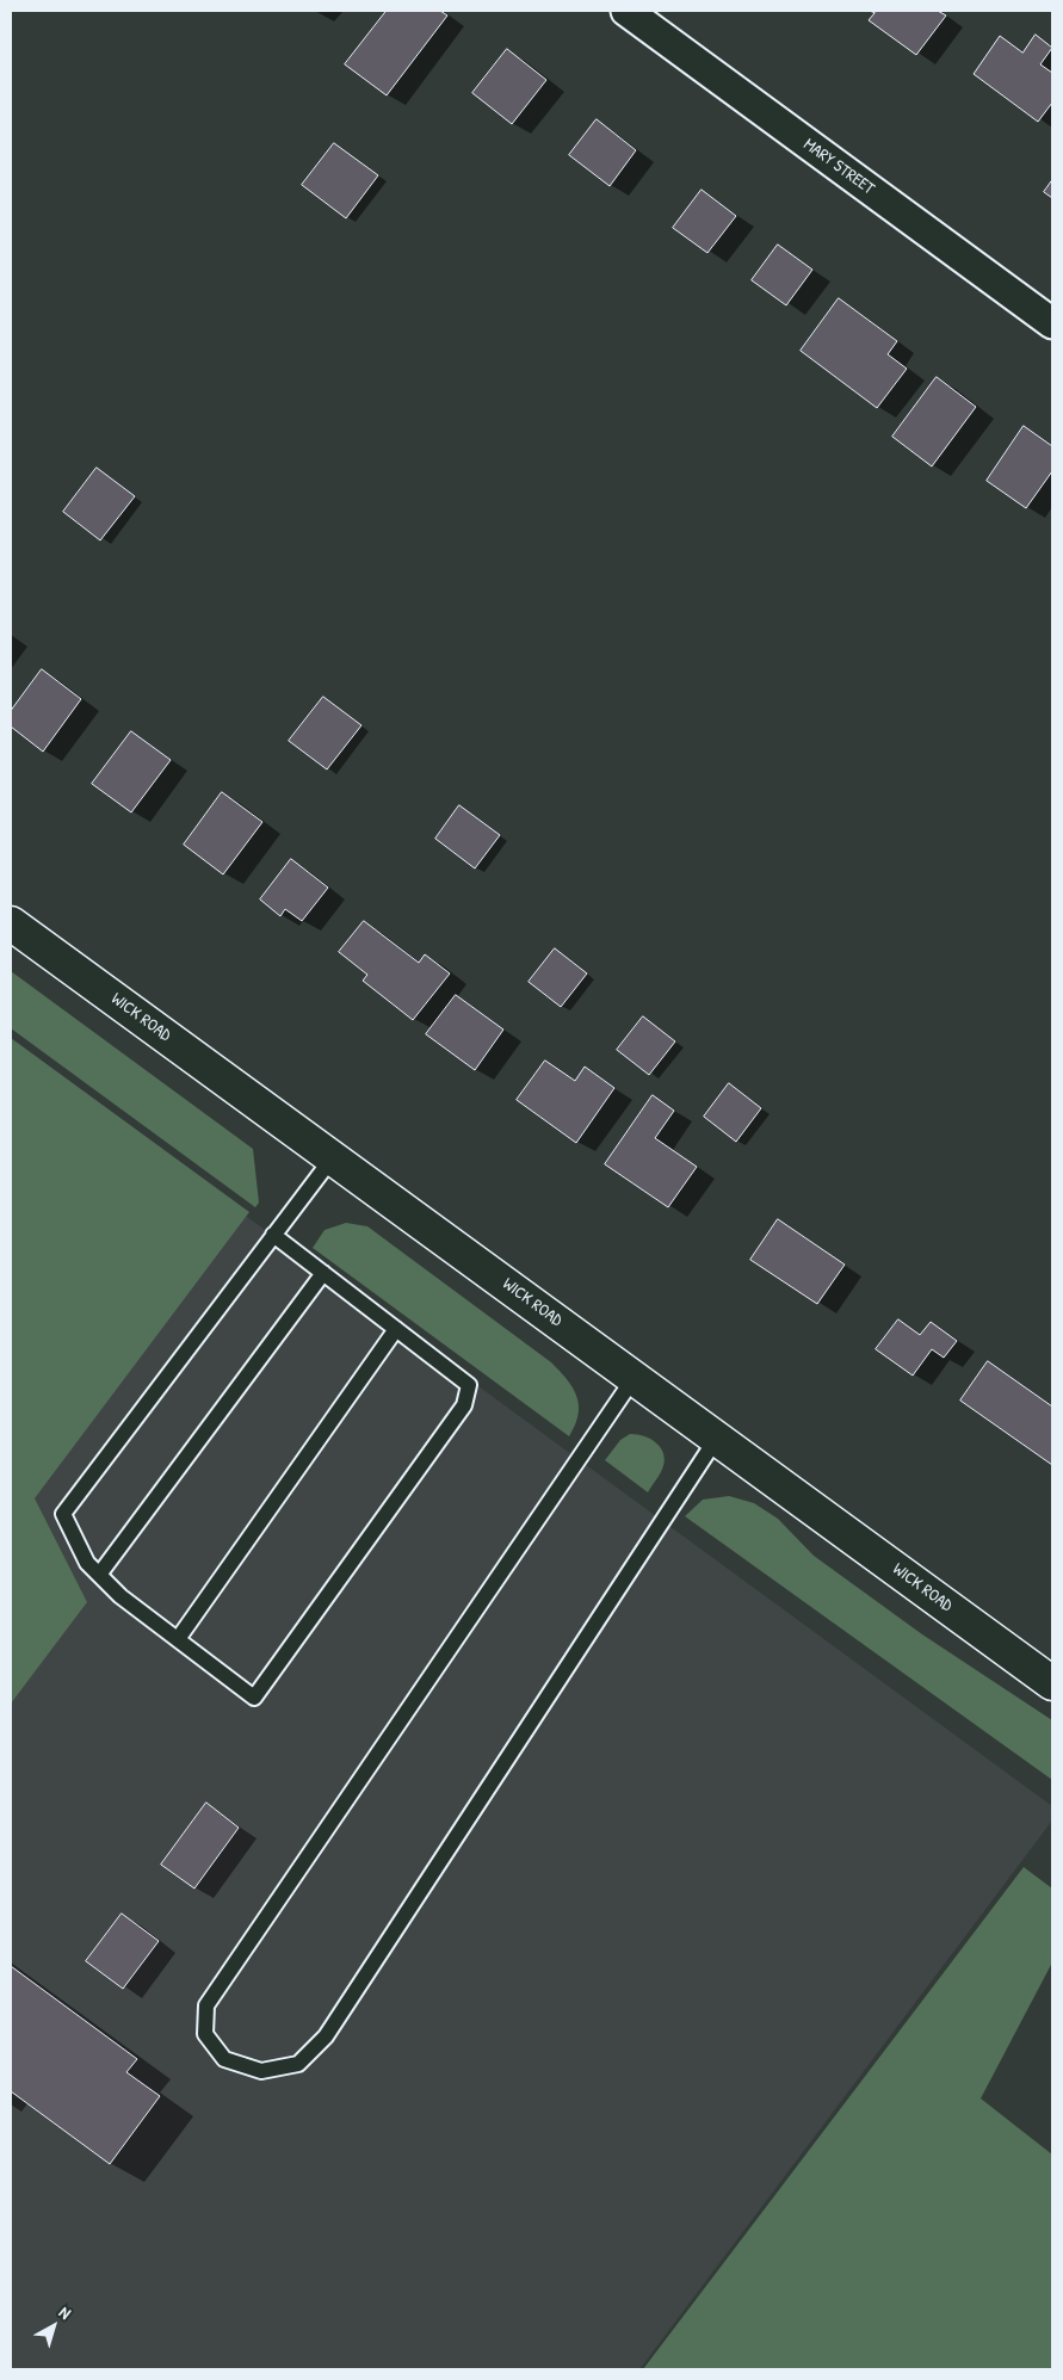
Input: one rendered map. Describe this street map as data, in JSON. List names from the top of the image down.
{
  "streets": {
    "street": ["MARY STREET", "WICK ROAD"]
  },
  "north": "top right"
}
